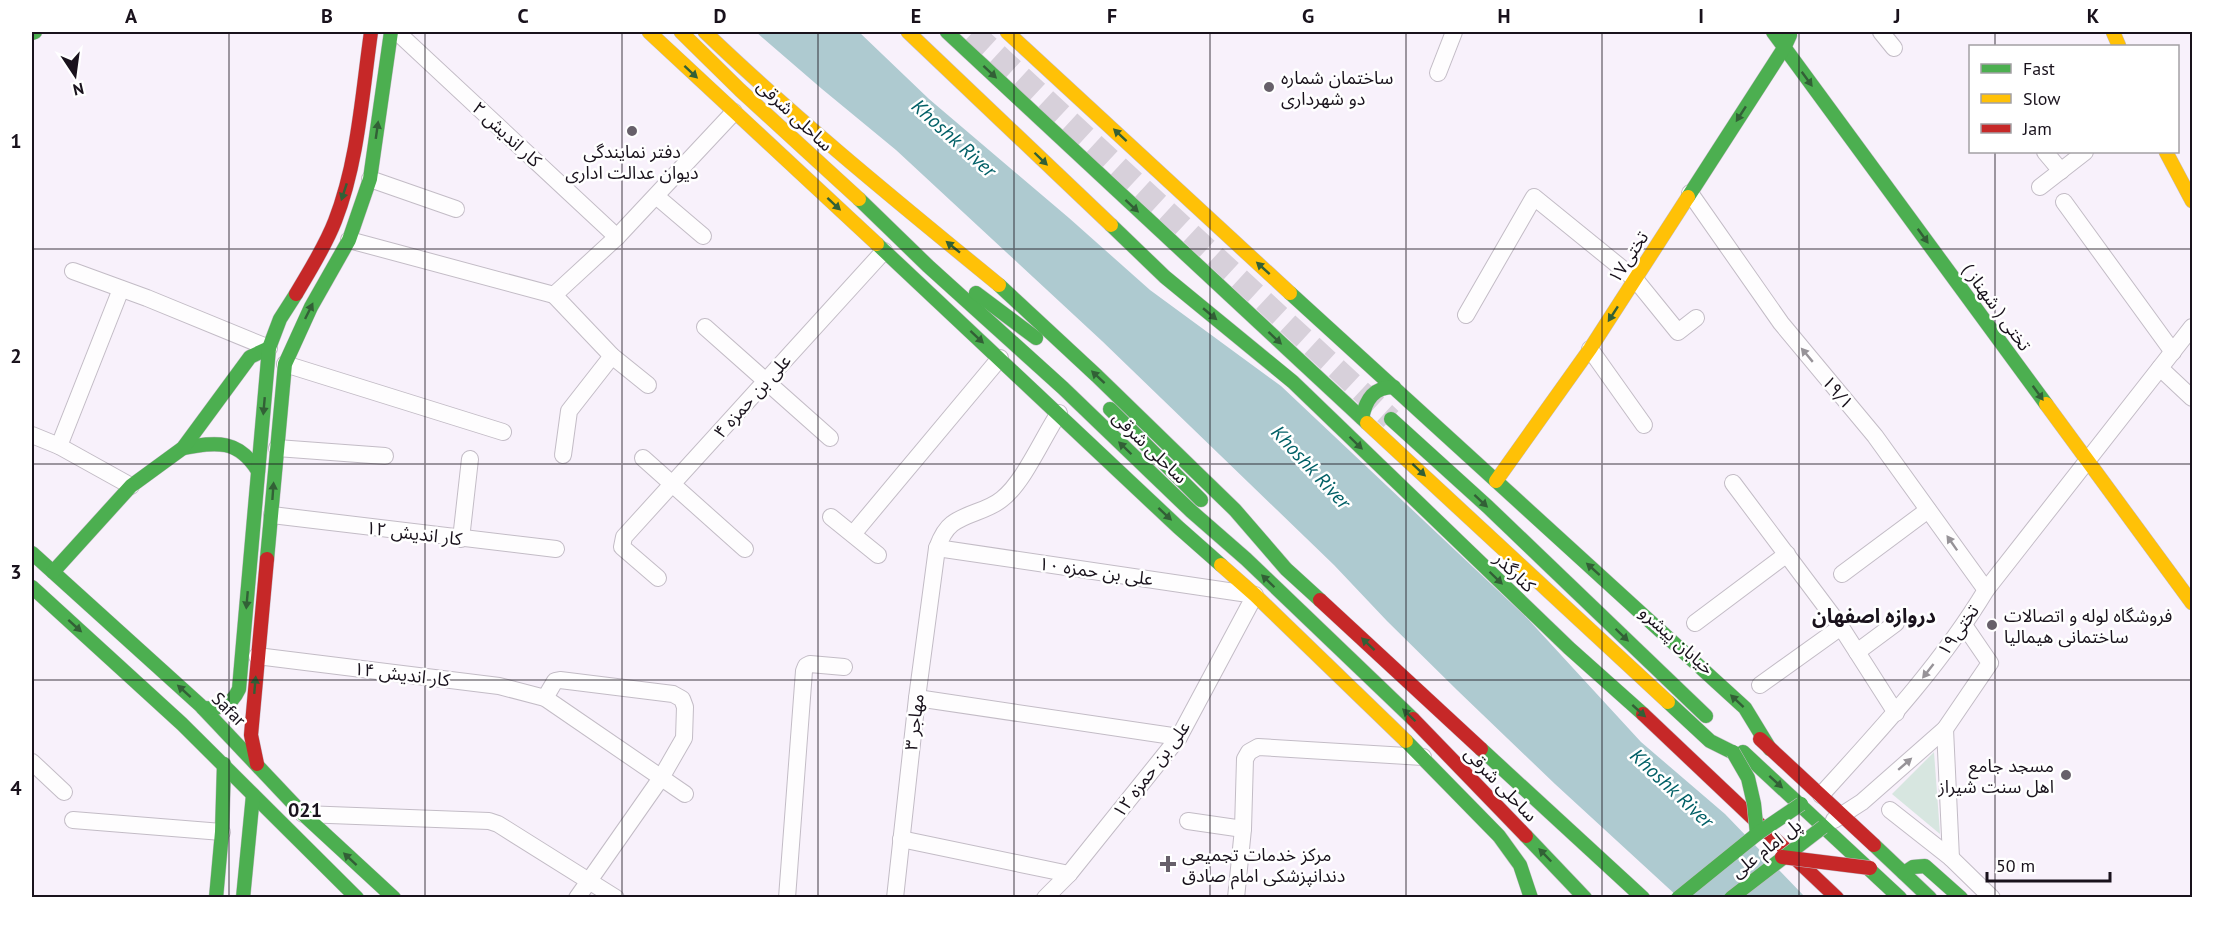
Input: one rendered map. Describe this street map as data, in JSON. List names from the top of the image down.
{
  "streets": {
    "main road": [
      "ساحلی شرقی",
      "تختی۱۷",
      "تختی ( شهناز )",
      "کنارگذر",
      "خیابان پیشرو",
      "Safar",
      "پل امام علی"
    ],
    "street": [
      "۲ کار اندیش",
      "۱۹/۱",
      "۴ علی بن حمزه",
      "۱۲ کار اندیش",
      "۱۰ علی بن حمزه",
      "تختی۱۹",
      "۱۴ کار اندیش",
      "۳ مهاجر",
      "۱۲ علی بن حمزه"
    ]
  },
  "crossings": [
    ["ساحلی شرقی", "۴ علی بن حمزه"],
    ["ساحلی شرقی", "۱۰ علی بن حمزه"],
    ["ساحلی شرقی", "۱۲ علی بن حمزه"],
    ["تختی۱۷", "تختی ( شهناز )"],
    ["تختی۱۷", "۱۹/۱"],
    ["تختی ( شهناز )", "تختی۱۹"],
    ["۱۹/۱", "تختی۱۹"],
    ["۱۰ علی بن حمزه", "۳ مهاجر"],
    ["۱۰ علی بن حمزه", "۱۲ علی بن حمزه"],
    ["تختی۱۹", "خیابان پیشرو"],
    ["تختی۱۹", "پل امام علی"],
    ["خیابان پیشرو", "پل امام علی"]
  ],
  "one_way": ["تختی۱۷", "تختی ( شهناز )"],
  "districts": ["دروازه اصفهان", "021"],
  "water": ["Khoshk River"],
  "places": {
    "other": [
      "ساختمان شماره دو شهرداری",
      "دفتر نمایندگی دیوان عدالت اداری",
      "فروشگاه لوله و اتصالات ساختمانی هیمالیا",
      "مسجد جامع اهل سنت شیراز"
    ],
    "health": ["مرکز خدمات تجمیعی دندانپزشکی امام صادق"]
  },
  "legend": ["Fast", "Slow", "Jam"],
  "scale_bar": "50 m",
  "north": "bottom",
  "grid": {
    "columns": [
      "A",
      "B",
      "C",
      "D",
      "E",
      "F",
      "G",
      "H",
      "I",
      "J",
      "K"
    ],
    "rows": [
      "1",
      "2",
      "3",
      "4"
    ]
  }
}
